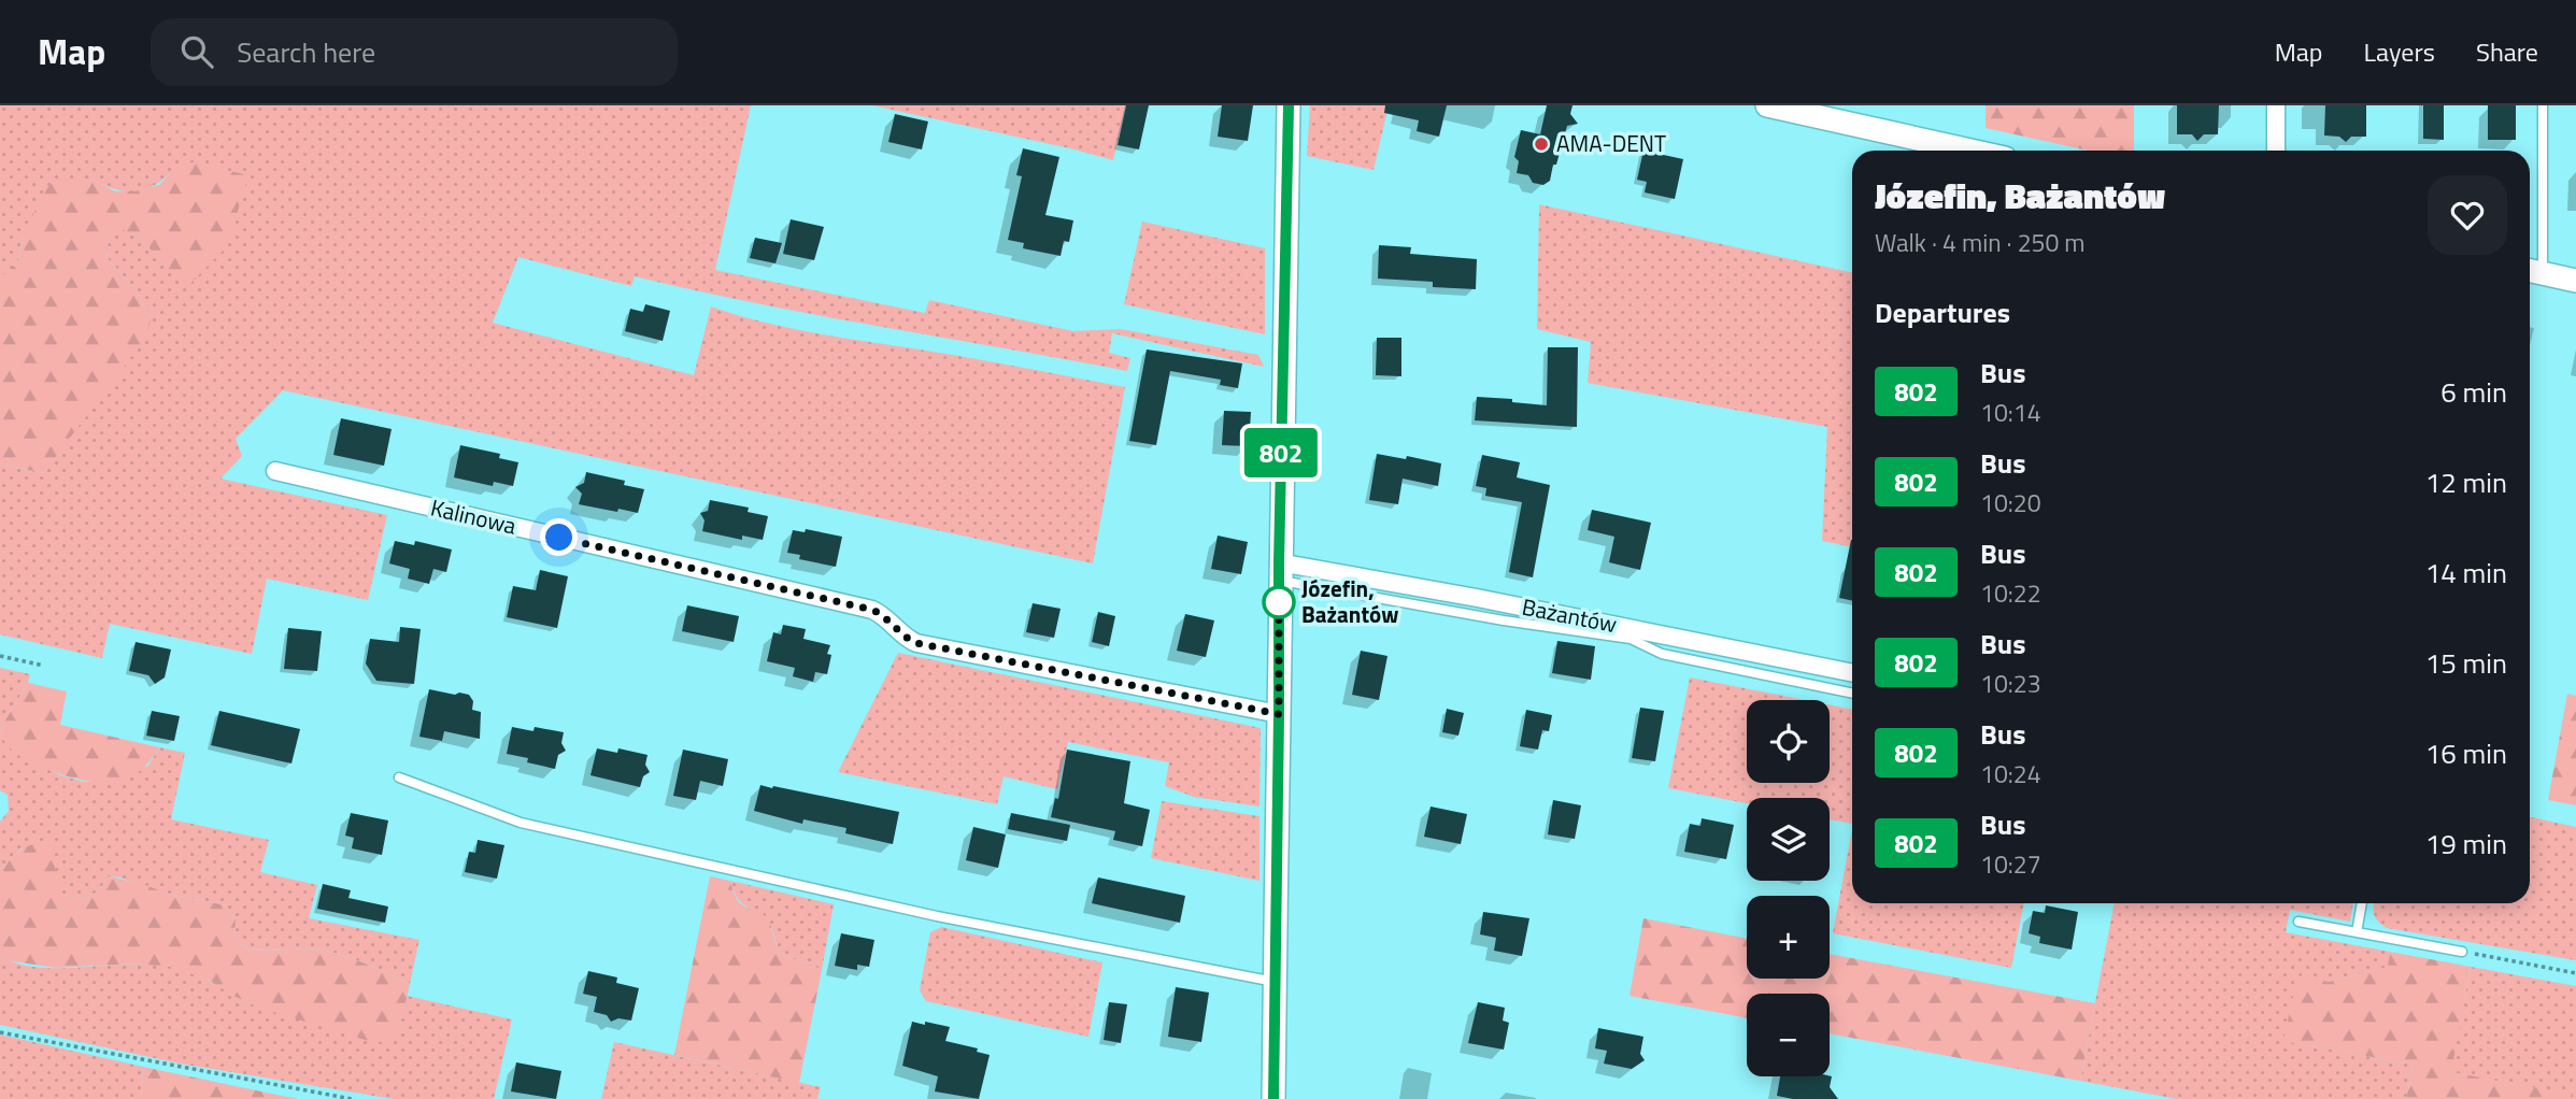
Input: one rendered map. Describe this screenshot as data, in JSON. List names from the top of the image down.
{
  "streets": {
    "street": ["Kalinowa", "Bażantów"]
  },
  "places": ["AMA-DENT", "Józefin, Bażantów"],
  "lines": ["bus line 802"],
  "page": {
    "header": "Map",
    "search": "Search here",
    "nav": ["Map", "Layers", "Share"],
    "on_map": "802",
    "heading": [
      ["Józefin, Bażantów", "Walk · 4 min · 250 m"],
      "Departures"
    ],
    "list": [
      {
        "mark": "802",
        "name": "Bus",
        "note": "10:14",
        "value": "6 min"
      },
      {
        "mark": "802",
        "name": "Bus",
        "note": "10:20",
        "value": "12 min"
      },
      {
        "mark": "802",
        "name": "Bus",
        "note": "10:22",
        "value": "14 min"
      },
      {
        "mark": "802",
        "name": "Bus",
        "note": "10:23",
        "value": "15 min"
      },
      {
        "mark": "802",
        "name": "Bus",
        "note": "10:24",
        "value": "16 min"
      },
      {
        "mark": "802",
        "name": "Bus",
        "note": "10:27",
        "value": "19 min"
      }
    ],
    "map_buttons": ["+", "−"]
  }
}
